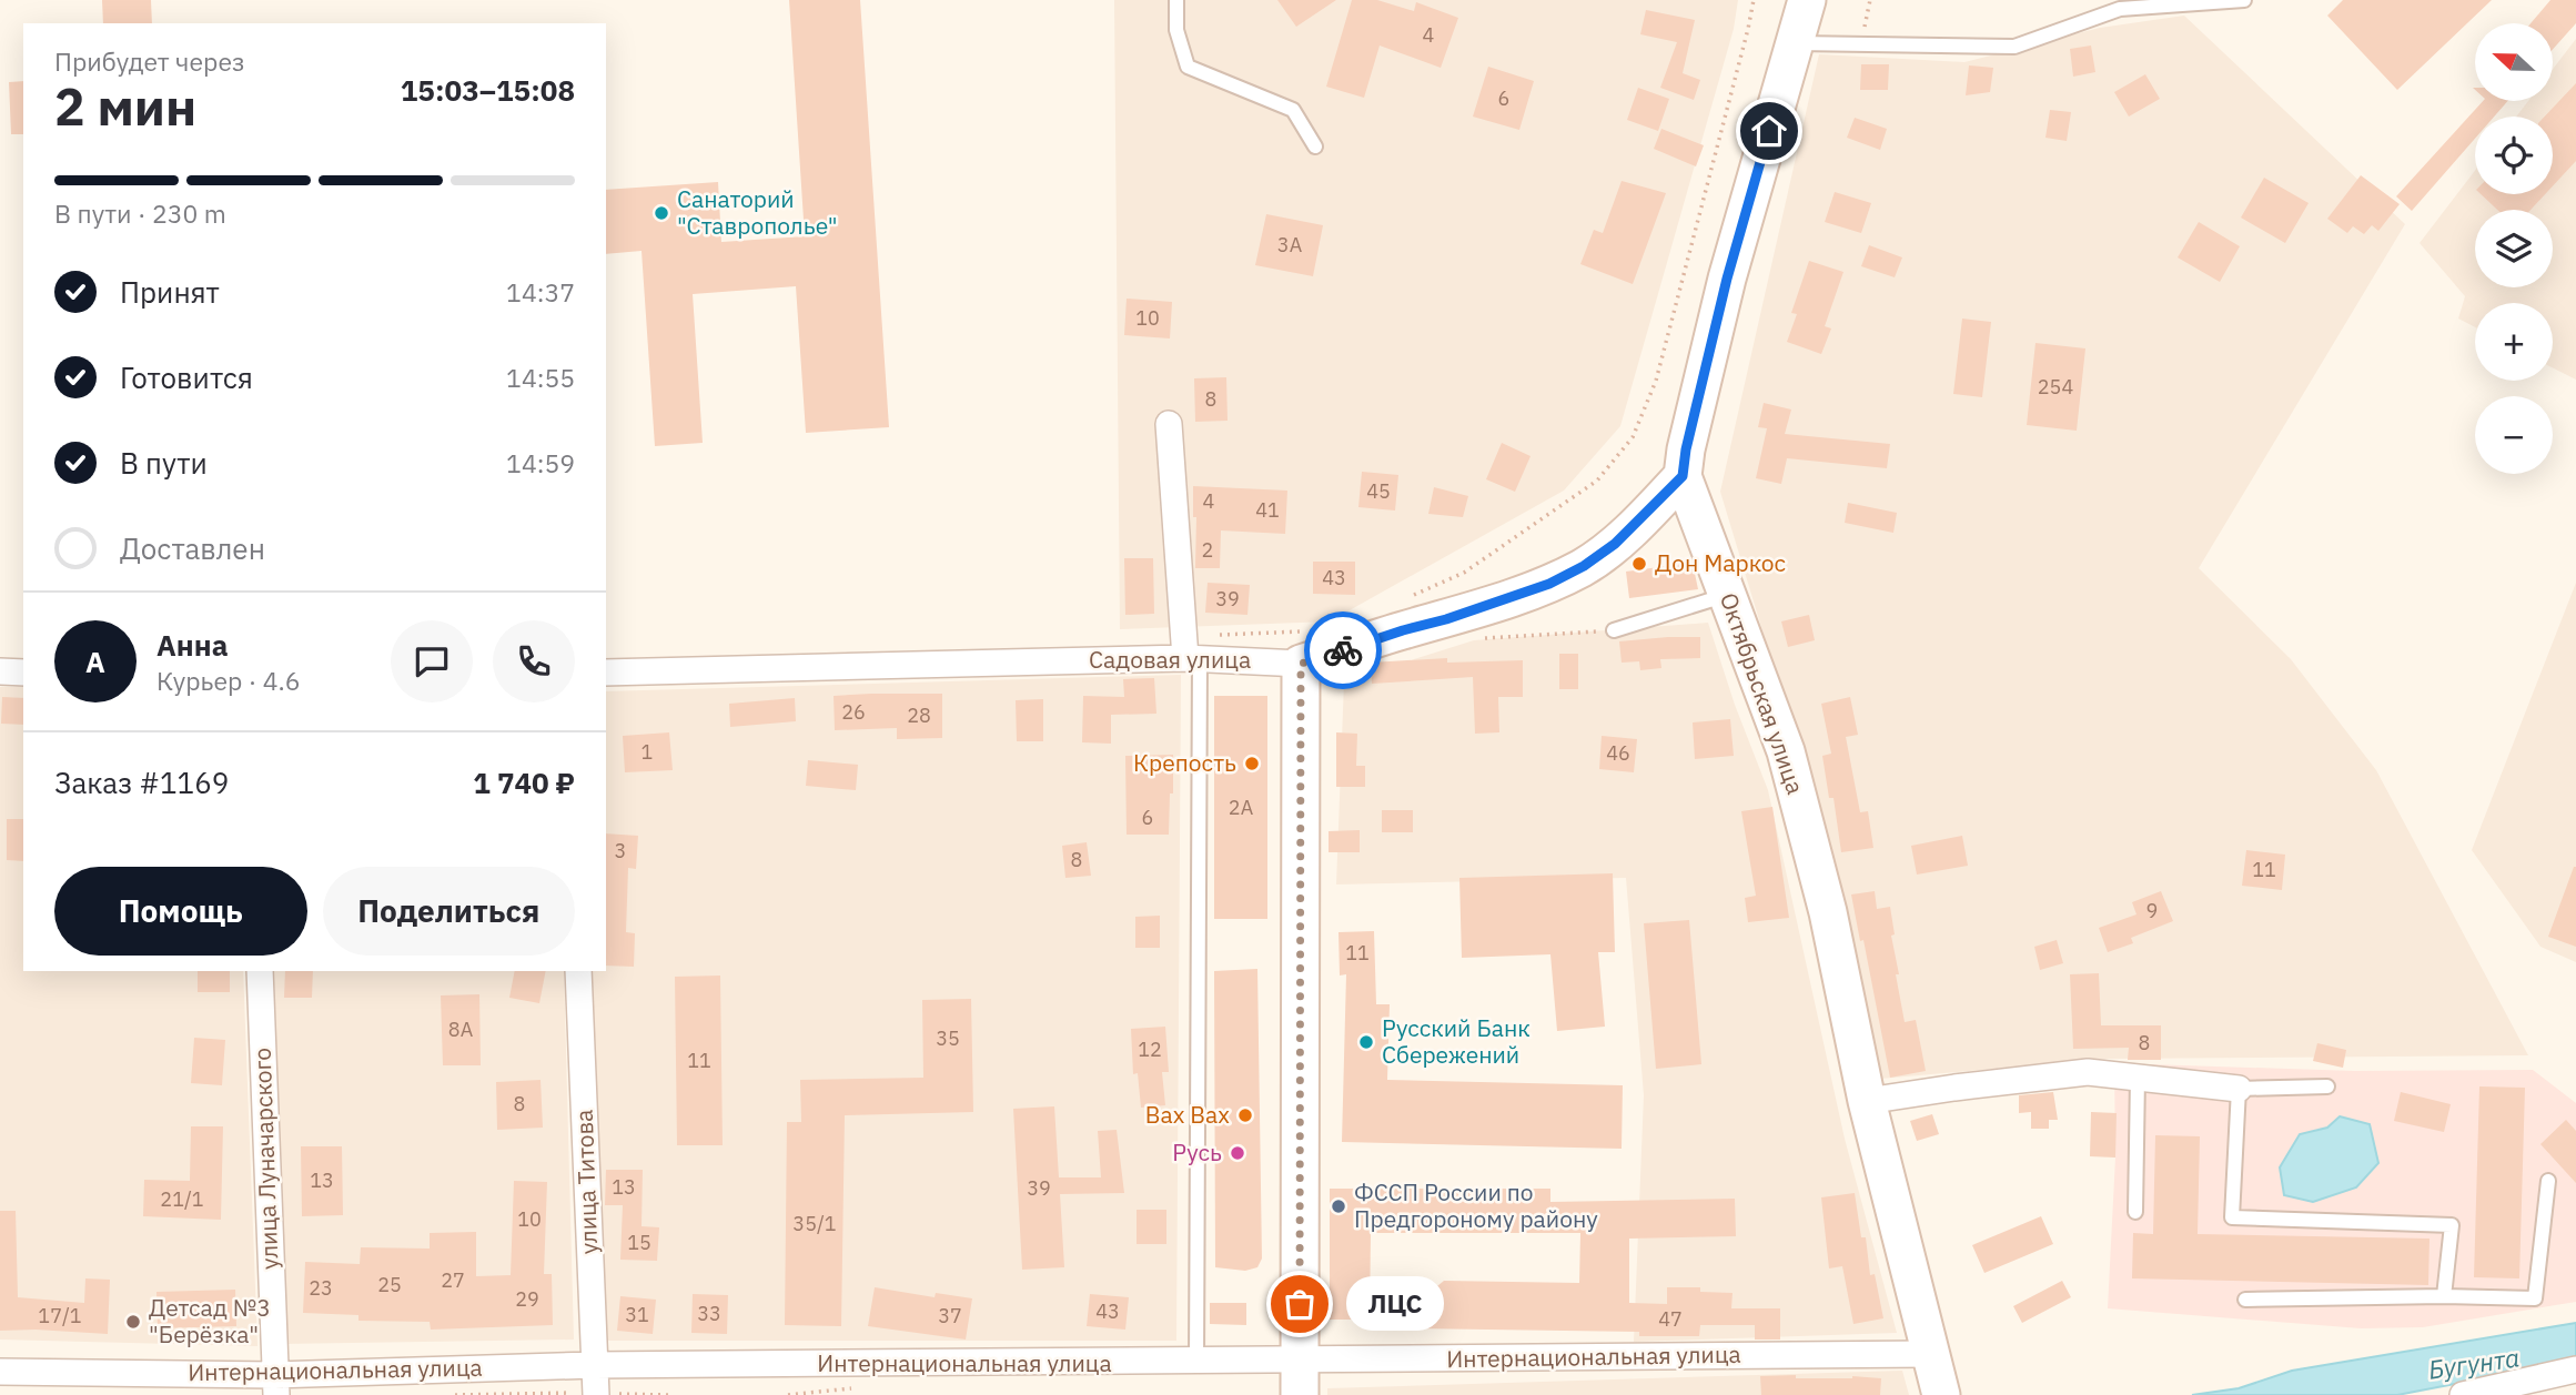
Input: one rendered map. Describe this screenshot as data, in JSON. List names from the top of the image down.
{
  "streets": {
    "main road": ["Садовая улица", "Октябрьская улица"],
    "street": ["улица Луначарского", "улица Титова", "Интернациональная улица"]
  },
  "crossings": [
    ["Садовая улица", "Октябрьская улица"],
    ["Октябрьская улица", "Интернациональная улица"],
    ["улица Луначарского", "Интернациональная улица"],
    ["улица Титова", "Интернациональная улица"]
  ],
  "water": ["Бугунта"],
  "places": [
    "Санаторий \"Ставрополье\"",
    "Дон Маркос",
    "Крепость",
    "Русский Банк Сбережений",
    "Вах Вах",
    "Русь",
    "ФССП России по Предгороному району",
    "ЛЦС",
    "Детсад №3 \"Берёзка\""
  ],
  "house_numbers": [
    "4",
    "6",
    "3А",
    "10",
    "254",
    "8",
    "45",
    "4",
    "41",
    "2",
    "43",
    "39",
    "26",
    "28",
    "1",
    "46",
    "2А",
    "6",
    "3",
    "8",
    "11",
    "9",
    "11",
    "8А",
    "35",
    "8",
    "12",
    "11",
    "8",
    "13",
    "13",
    "39",
    "21/1",
    "10",
    "35/1",
    "15",
    "27",
    "25",
    "23",
    "29",
    "43",
    "33",
    "31",
    "17/1",
    "37",
    "47"
  ],
  "north": "left",
  "page": {
    "map_buttons": ["+", "−"],
    "heading": ["2 мин", "Прибудет через", "15:03–15:08"],
    "panel": [
      "Анна",
      "Курьер · 4.6",
      "Заказ #1169",
      "1 740 ₽"
    ],
    "bar": "В пути · 230 m",
    "list": [
      ["Принят", "14:37"],
      ["Готовится", "14:55"],
      ["В пути", "14:59"],
      "Доставлен"
    ],
    "round": "А",
    "buttons": ["Помощь", "Поделиться"],
    "bubble": "ЛЦС"
  }
}
